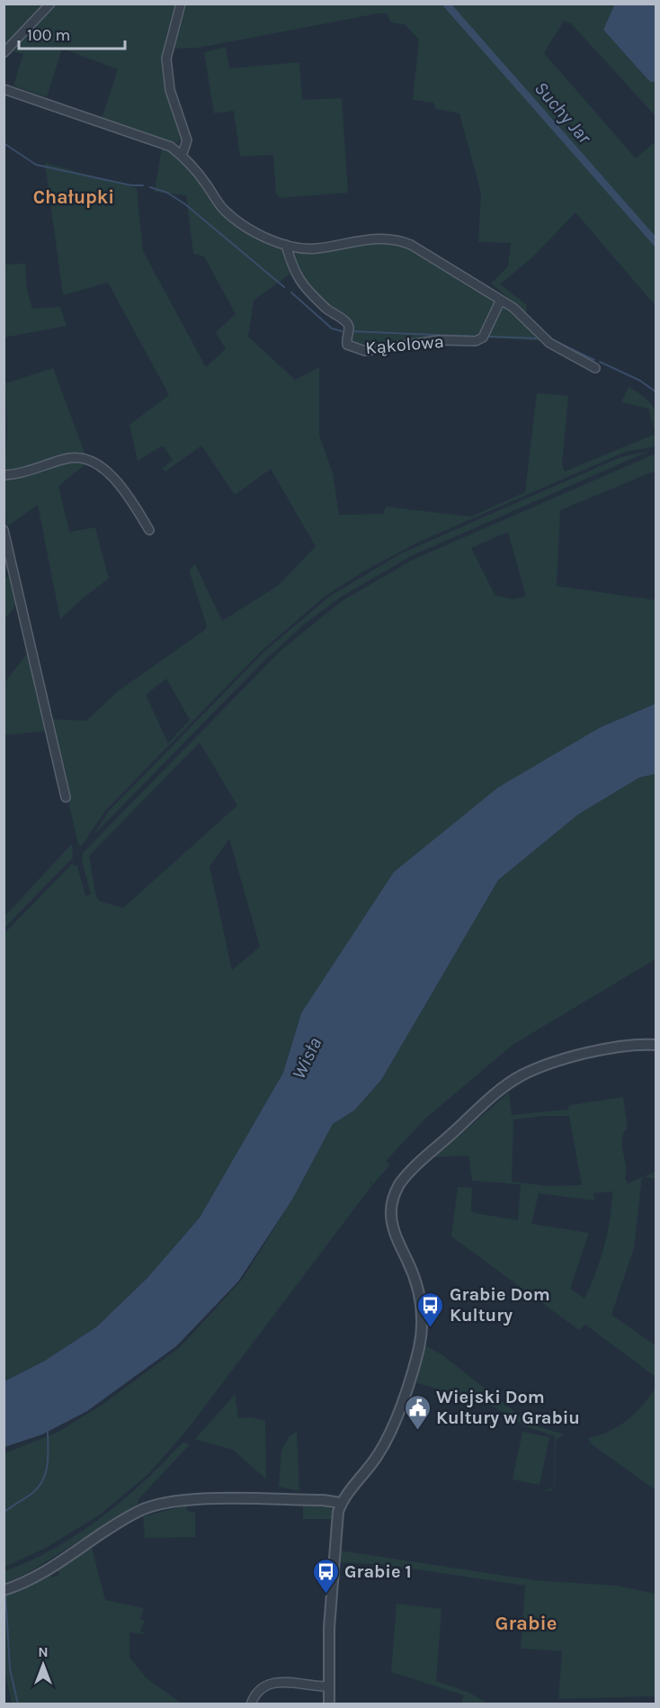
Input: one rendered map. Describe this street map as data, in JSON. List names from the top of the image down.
{
  "streets": {
    "street": ["Kąkolowa"]
  },
  "districts": ["Chałupki", "Grabie"],
  "water": ["Suchy Jar", "Wisła"],
  "places": {
    "bus stop": ["Grabie Dom Kultury", "Grabie 1"],
    "public building": ["Wiejski Dom Kultury w Grabiu"]
  },
  "scale_bar": "100 m",
  "north": "top"
}
